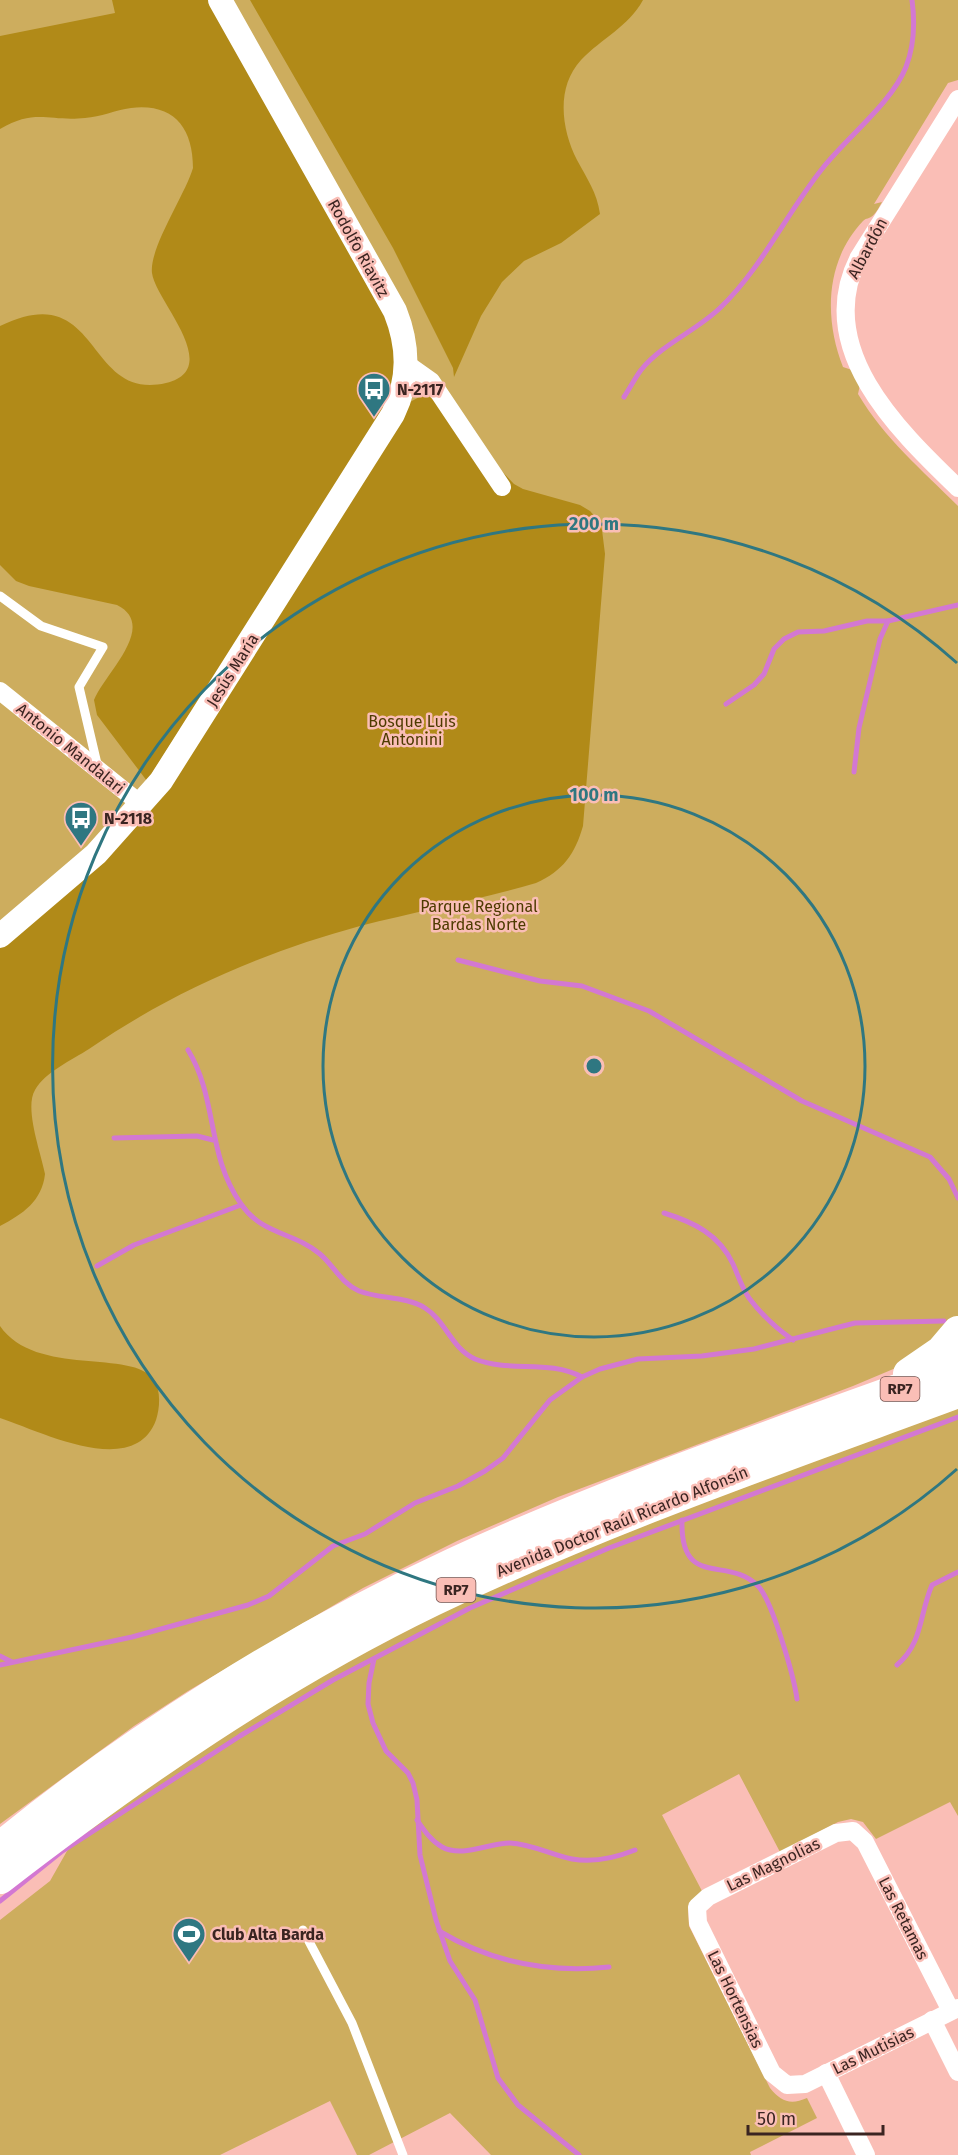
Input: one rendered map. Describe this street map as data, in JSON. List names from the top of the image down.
{
  "streets": {
    "highway": ["RP7", "Avenida Doctor Raúl Ricardo Alfonsín"],
    "main road": ["Rodolfo Riavitz", "Jesús María"],
    "street": [
      "Albardón",
      "Antonio Mandalari",
      "Las Magnolias",
      "Las Retamas",
      "Las Hortensias",
      "Las Mutisias"
    ]
  },
  "crossings": [
    ["Rodolfo Riavitz", "Jesús María"],
    ["Jesús María", "Antonio Mandalari"],
    ["Las Magnolias", "Las Retamas"],
    ["Las Magnolias", "Las Hortensias"],
    ["Las Retamas", "Las Mutisias"],
    ["Las Hortensias", "Las Mutisias"]
  ],
  "parks": ["Bosque Luis Antonini", "Parque Regional Bardas Norte"],
  "places": {
    "bus stop": ["N-2117", "N-2118"],
    "sports": ["Club Alta Barda"]
  },
  "scale_bar": "50 m",
  "rings": ["200 m", "100 m"]
}
